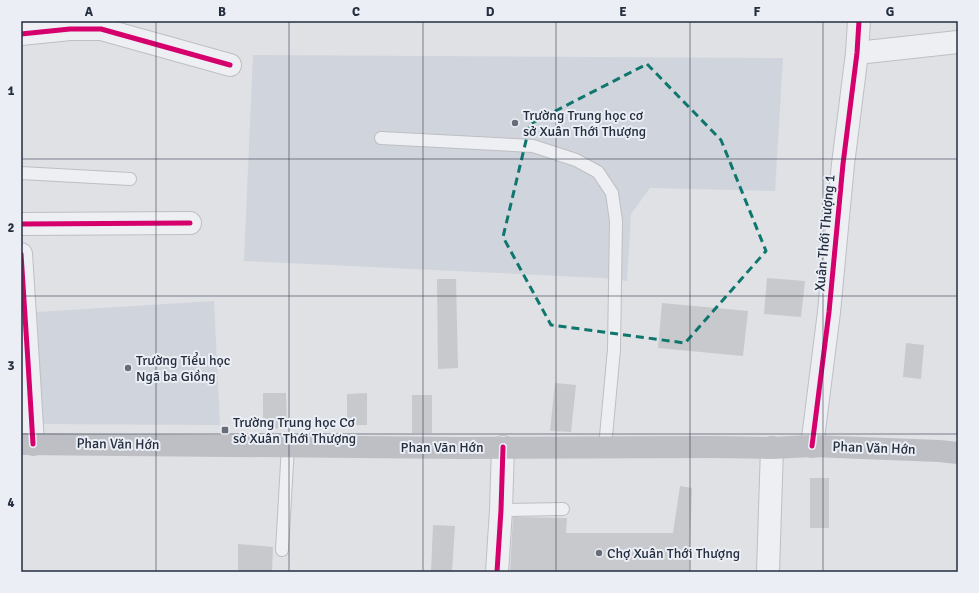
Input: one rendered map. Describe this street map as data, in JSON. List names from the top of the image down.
{
  "streets": {
    "main road": ["Phan Văn Hớn"],
    "street": ["Xuân Thới Thượng 1"]
  },
  "crossings": [
    ["Xuân Thới Thượng 1", "Phan Văn Hớn"]
  ],
  "places": {
    "other": ["Trường Trung học cơ sở Xuân Thới Thượng", "Trường Tiểu học Ngã ba Giồng", "Chợ Xuân Thới Thượng"],
    "transit": ["Trường Trung học Cơ sở Xuân Thới Thượng"]
  },
  "grid": {
    "columns": [
      "A",
      "B",
      "C",
      "D",
      "E",
      "F",
      "G"
    ],
    "rows": [
      "1",
      "2",
      "3",
      "4"
    ]
  }
}
